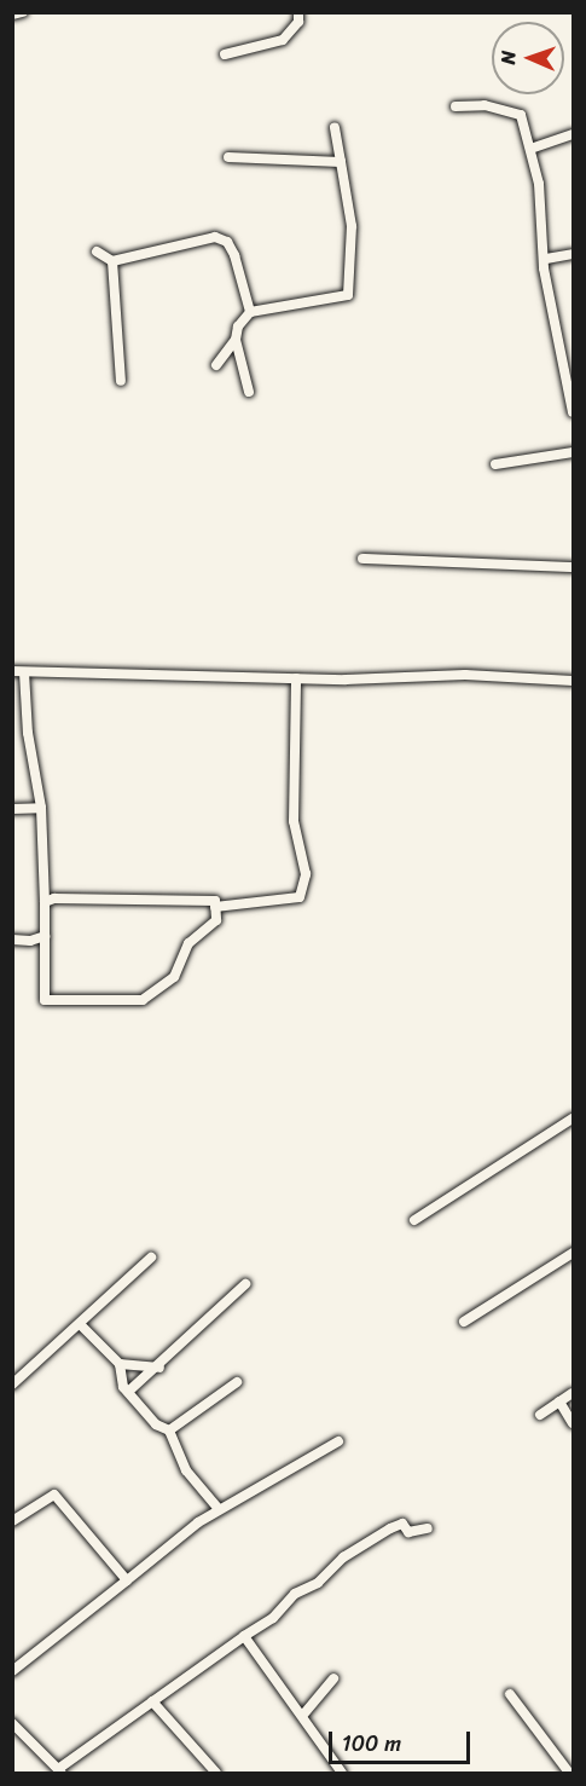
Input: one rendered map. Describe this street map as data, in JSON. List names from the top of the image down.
{
  "scale_bar": "100 m",
  "north": "left"
}
